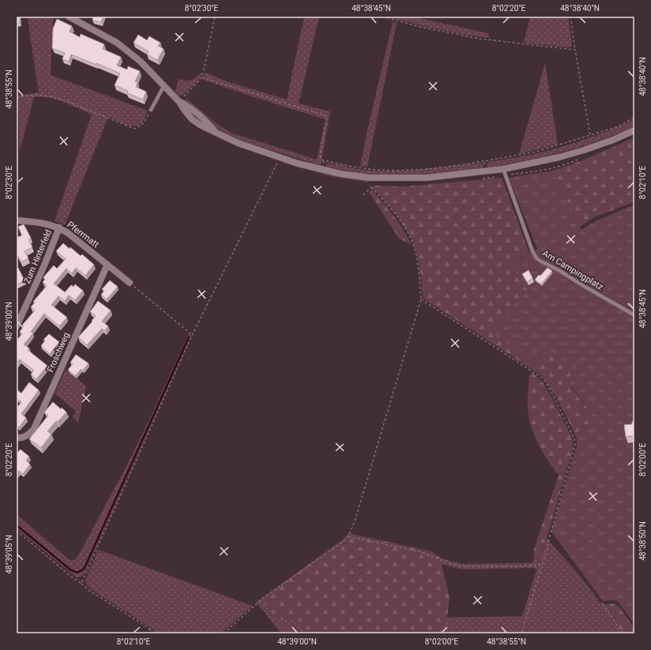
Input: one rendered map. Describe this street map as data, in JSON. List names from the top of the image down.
{
  "streets": {
    "street": ["Pferrmatt", "Zum Hinterfeld", "Froschweg"],
    "lane": ["Am Campingplatz"]
  },
  "crossings": [
    ["Pferrmatt", "Zum Hinterfeld"],
    ["Pferrmatt", "Froschweg"]
  ],
  "coordinates": [
    "8°02'30\"E",
    "48°38'45\"N",
    "8°02'20\"E",
    "48°38'40\"N",
    "48°38'55\"N",
    "8°02'10\"E",
    "48°39'00\"N",
    "8°02'00\"E",
    "48°38'50\"N",
    "48°39'05\"N"
  ]
}
